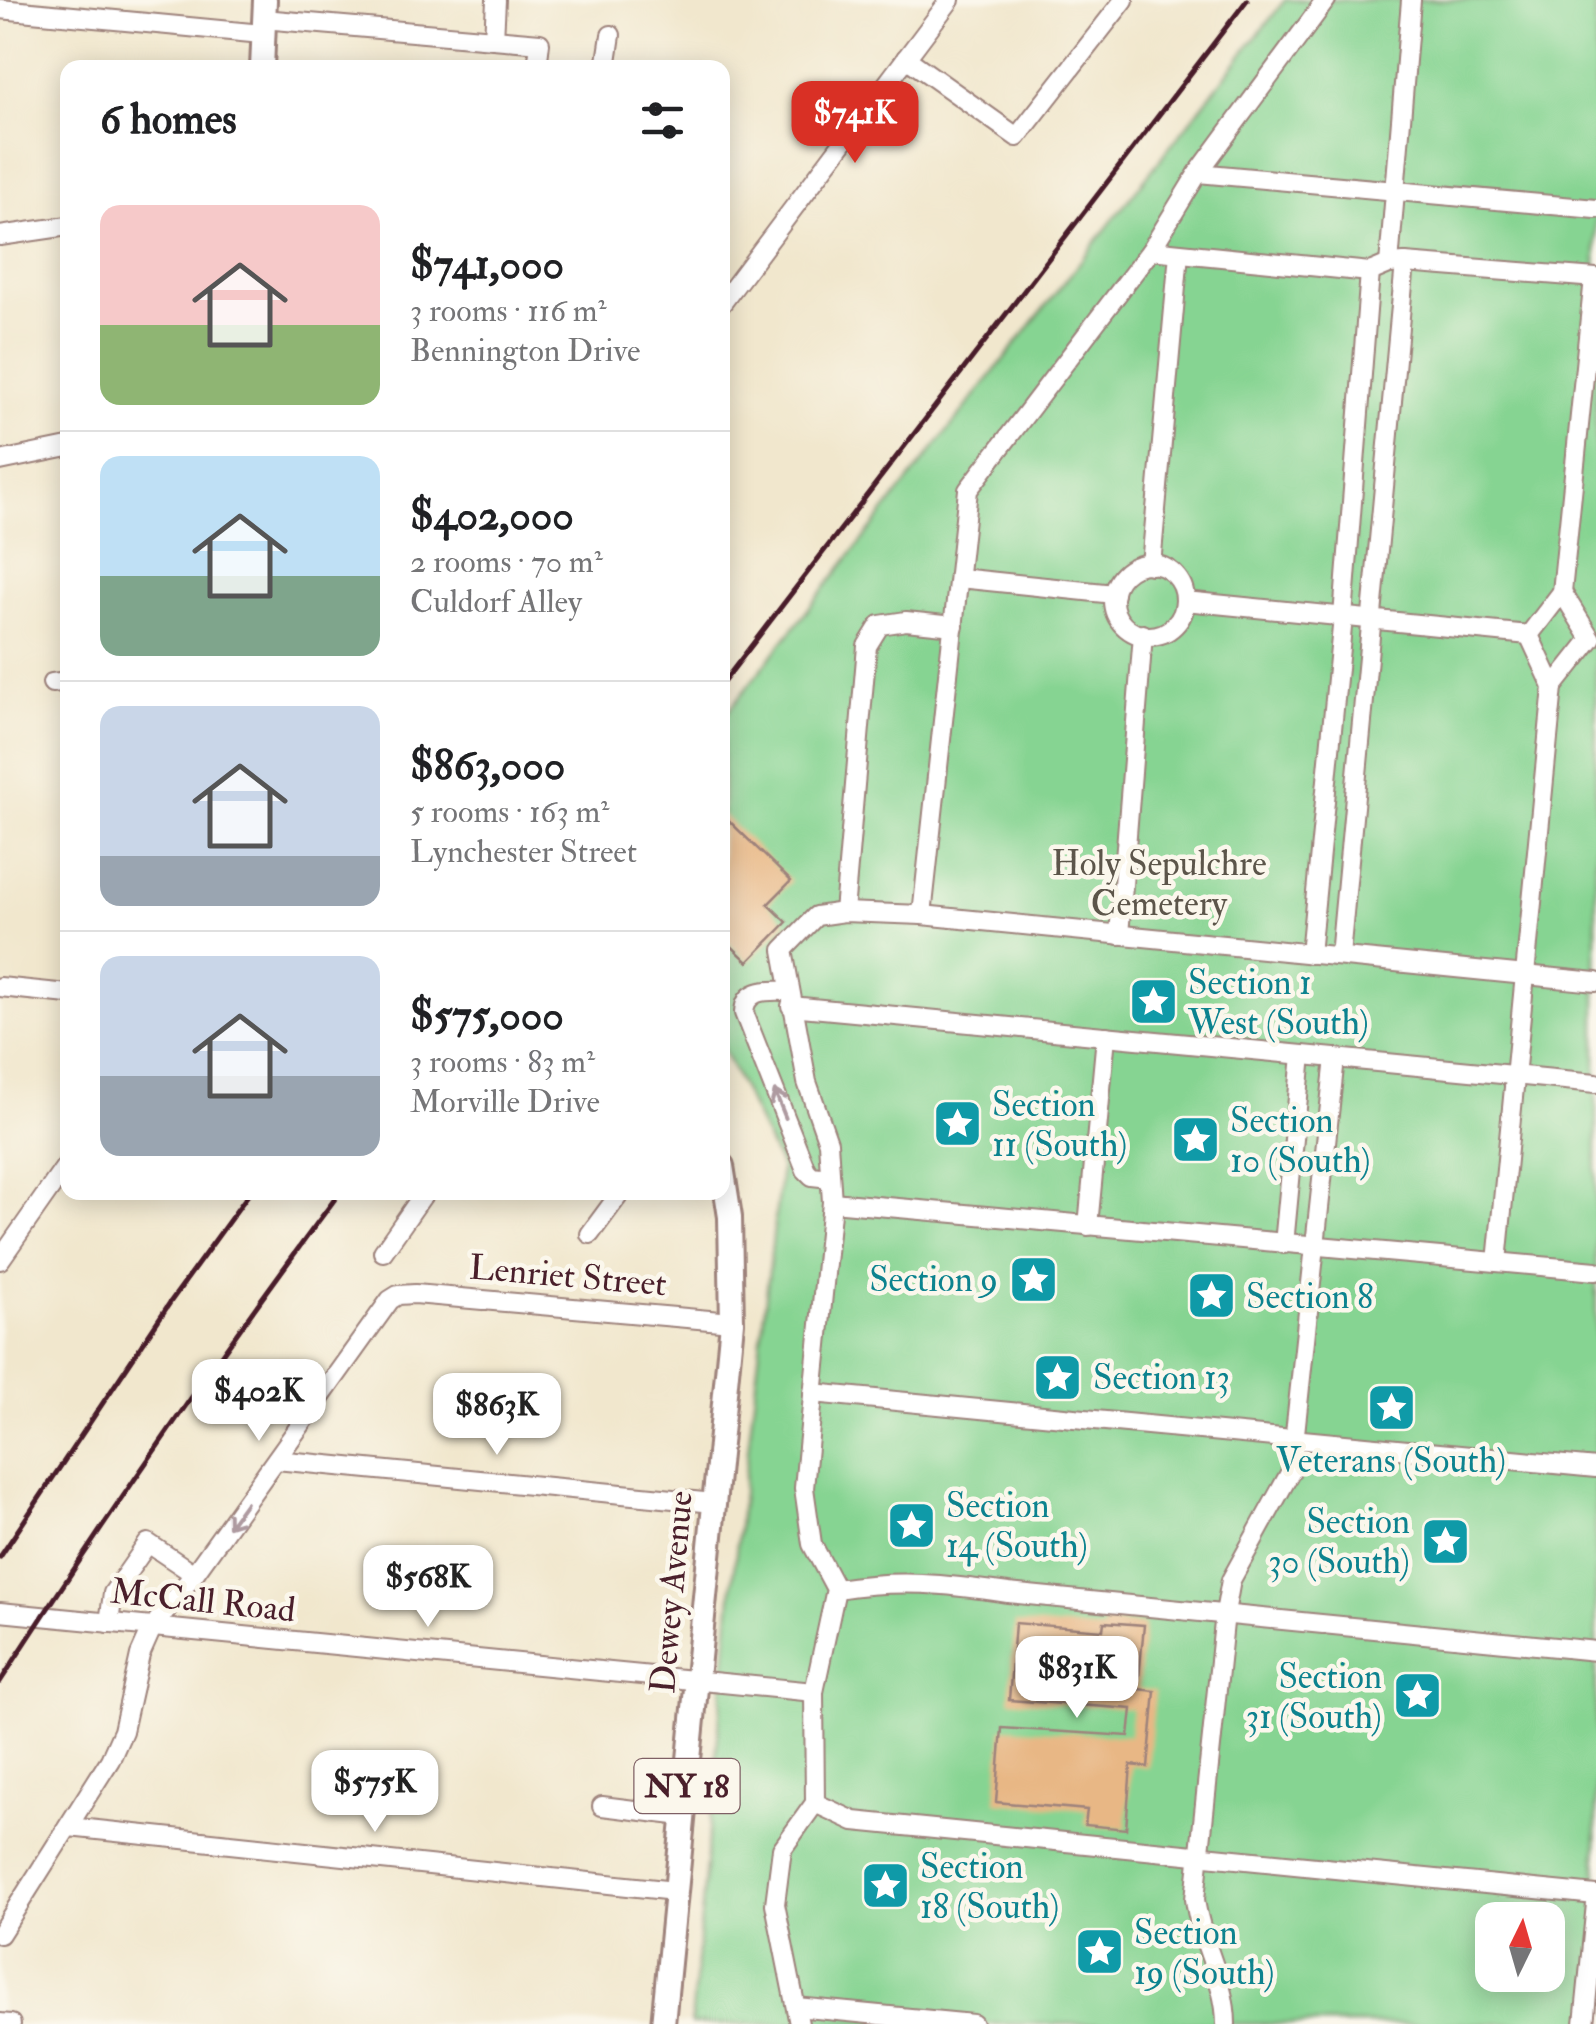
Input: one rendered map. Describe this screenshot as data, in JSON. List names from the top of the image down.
{
  "streets": {
    "main road": ["Dewey Avenue", "NY 18"],
    "street": ["Lenriet Street", "McCall Road"]
  },
  "crossings": [
    ["Lenriet Street", "Dewey Avenue"],
    ["Dewey Avenue", "McCall Road"]
  ],
  "parks": ["Holy Sepulchre Cemetery"],
  "places": {
    "place": [
      "Section 1 West (South)",
      "Section 11 (South)",
      "Section 10 (South)",
      "Section 9",
      "Section 8",
      "Section 13",
      "Veterans (South)",
      "Section 14 (South)",
      "Section 30 (South)",
      "Section 31 (South)",
      "Section 18 (South)",
      "Section 19 (South)"
    ]
  },
  "north": "top",
  "page": {
    "heading": "6 homes",
    "price": [
      "$741K",
      "$402K",
      "$863K",
      "$568K",
      "$831K",
      "$575K"
    ],
    "list": [
      {
        "name": "$741,000",
        "note": "3 rooms · 116 m² · Bennington Drive"
      },
      {
        "name": "$402,000",
        "note": "2 rooms · 70 m² · Culdorf Alley"
      },
      {
        "name": "$863,000",
        "note": "5 rooms · 163 m² · Lynchester Street"
      },
      {
        "name": "$575,000",
        "note": "3 rooms · 83 m² · Morville Drive"
      }
    ]
  }
}
